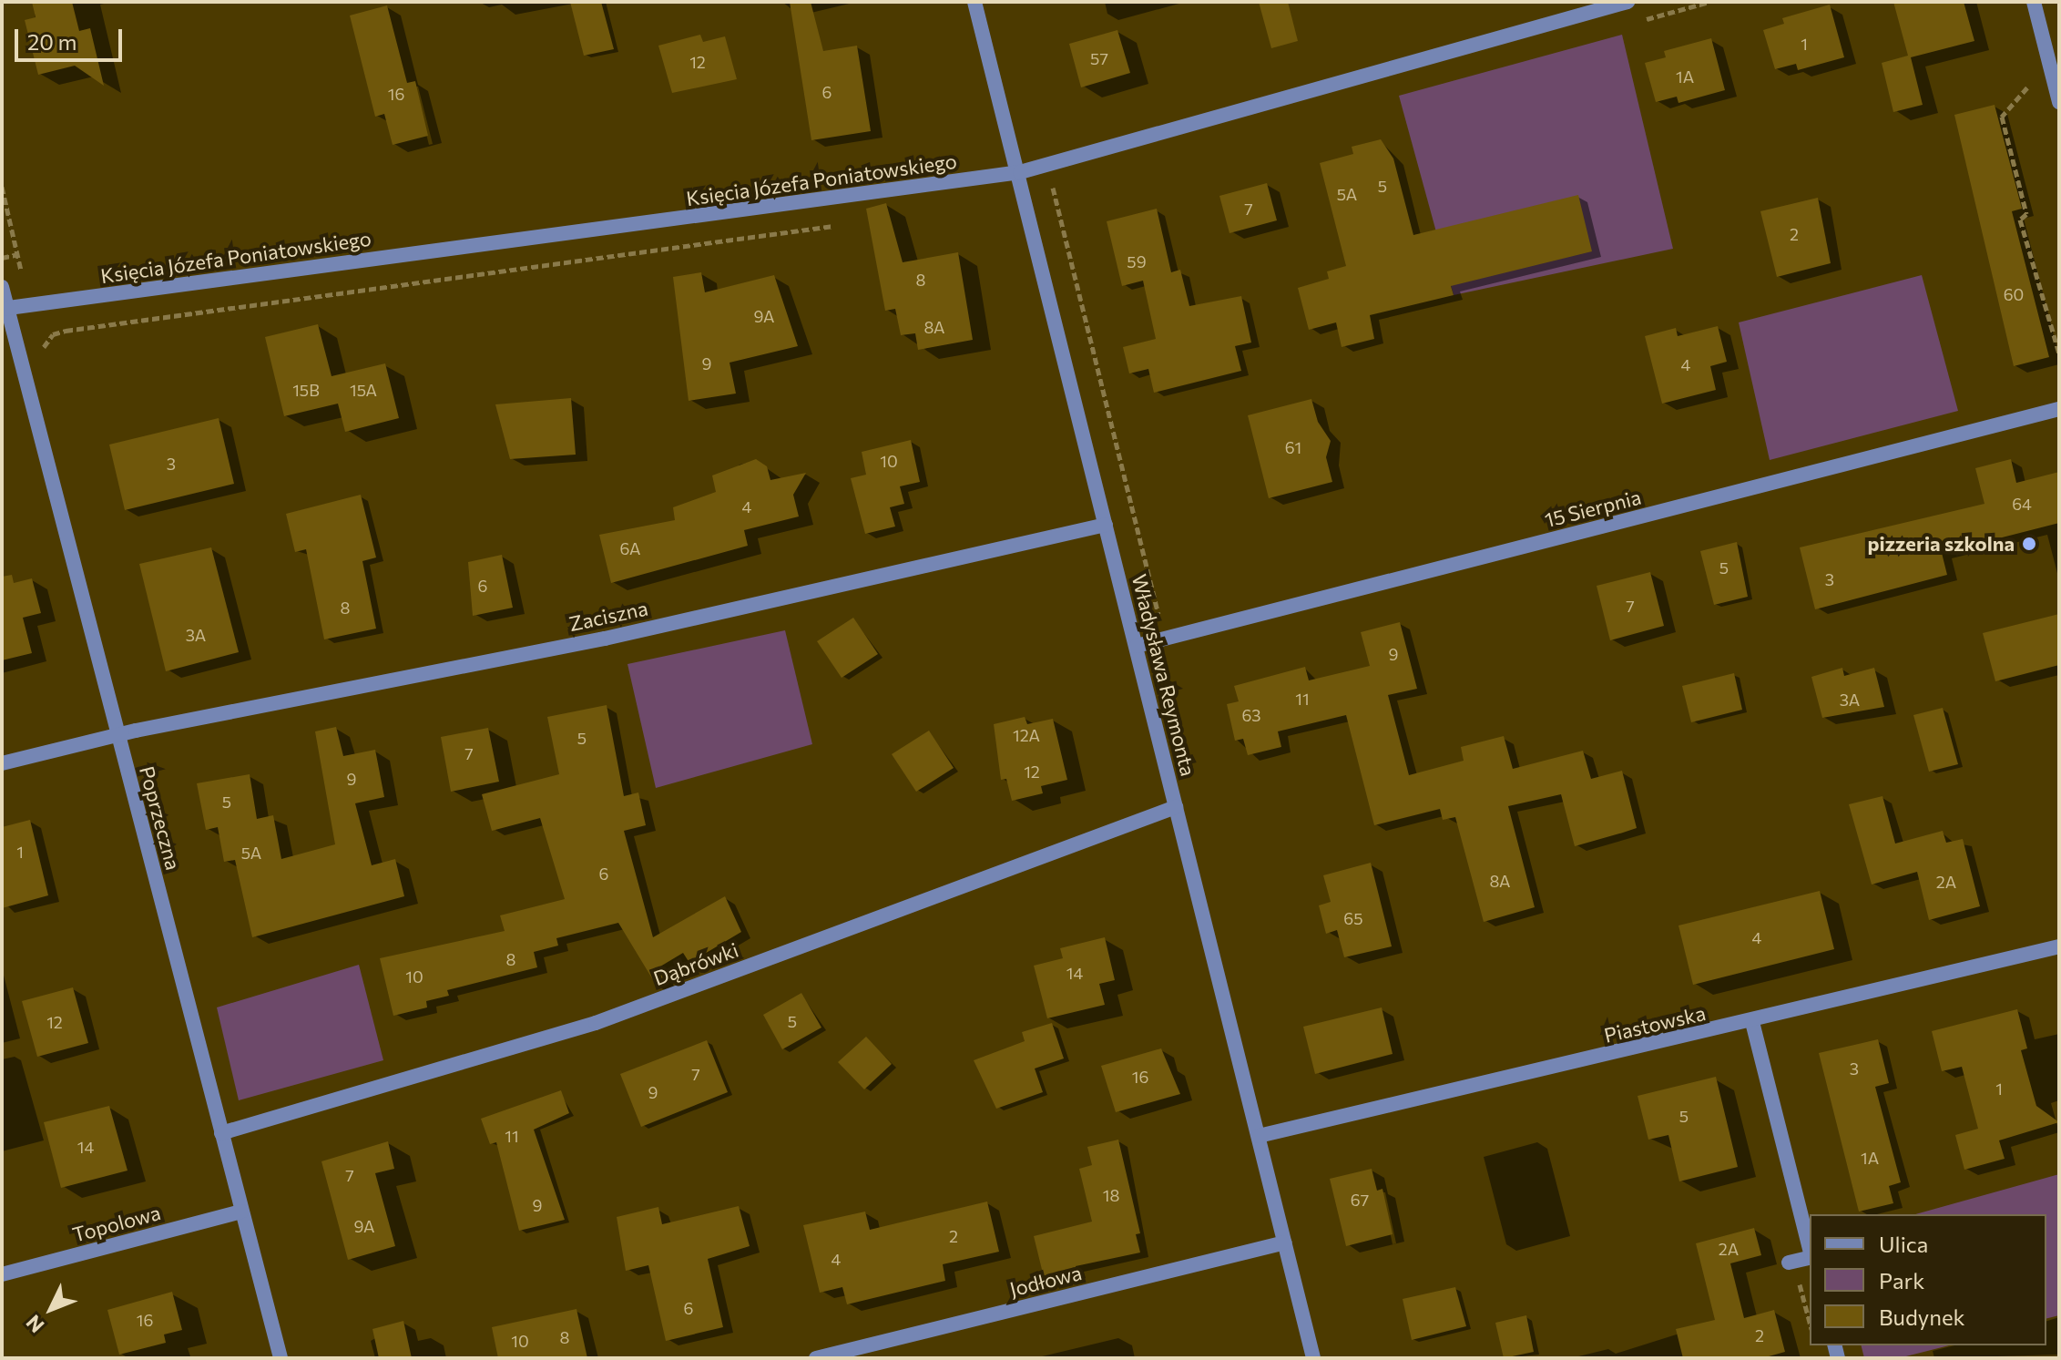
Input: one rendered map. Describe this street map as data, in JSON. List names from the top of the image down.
{
  "streets": {
    "street": [
      "Księcia Józefa Poniatowskiego",
      "15 Sierpnia",
      "Zaciszna",
      "Władysława Reymonta",
      "Poprzeczna",
      "Dąbrówki",
      "Piastowska",
      "Topolowa",
      "Jodłowa"
    ]
  },
  "crossings": [
    ["Księcia Józefa Poniatowskiego", "Władysława Reymonta"],
    ["Księcia Józefa Poniatowskiego", "Poprzeczna"],
    ["15 Sierpnia", "Władysława Reymonta"],
    ["Zaciszna", "Władysława Reymonta"],
    ["Zaciszna", "Poprzeczna"],
    ["Władysława Reymonta", "Dąbrówki"],
    ["Władysława Reymonta", "Piastowska"],
    ["Władysława Reymonta", "Jodłowa"],
    ["Poprzeczna", "Dąbrówki"],
    ["Poprzeczna", "Topolowa"]
  ],
  "places": ["pizzeria szkolna"],
  "house_numbers": [
    "1",
    "57",
    "12",
    "1A",
    "6",
    "16",
    "5",
    "5A",
    "7",
    "2",
    "59",
    "8",
    "60",
    "9A",
    "8A",
    "9",
    "4",
    "15B",
    "15A",
    "61",
    "10",
    "3",
    "64",
    "4",
    "6A",
    "5",
    "3",
    "6",
    "7",
    "8",
    "3A",
    "9",
    "11",
    "3A",
    "63",
    "12A",
    "5",
    "7",
    "12",
    "9",
    "5",
    "1",
    "5A",
    "6",
    "8A",
    "2A",
    "65",
    "4",
    "8",
    "14",
    "10",
    "5",
    "12",
    "3",
    "7",
    "16",
    "1",
    "9",
    "5",
    "11",
    "14",
    "1A",
    "7",
    "18",
    "67",
    "9",
    "9A",
    "2",
    "2A",
    "4",
    "6",
    "16",
    "2",
    "8",
    "10"
  ],
  "legend": ["Ulica", "Park", "Budynek"],
  "scale_bar": "20 m",
  "north": "bottom left"
}
